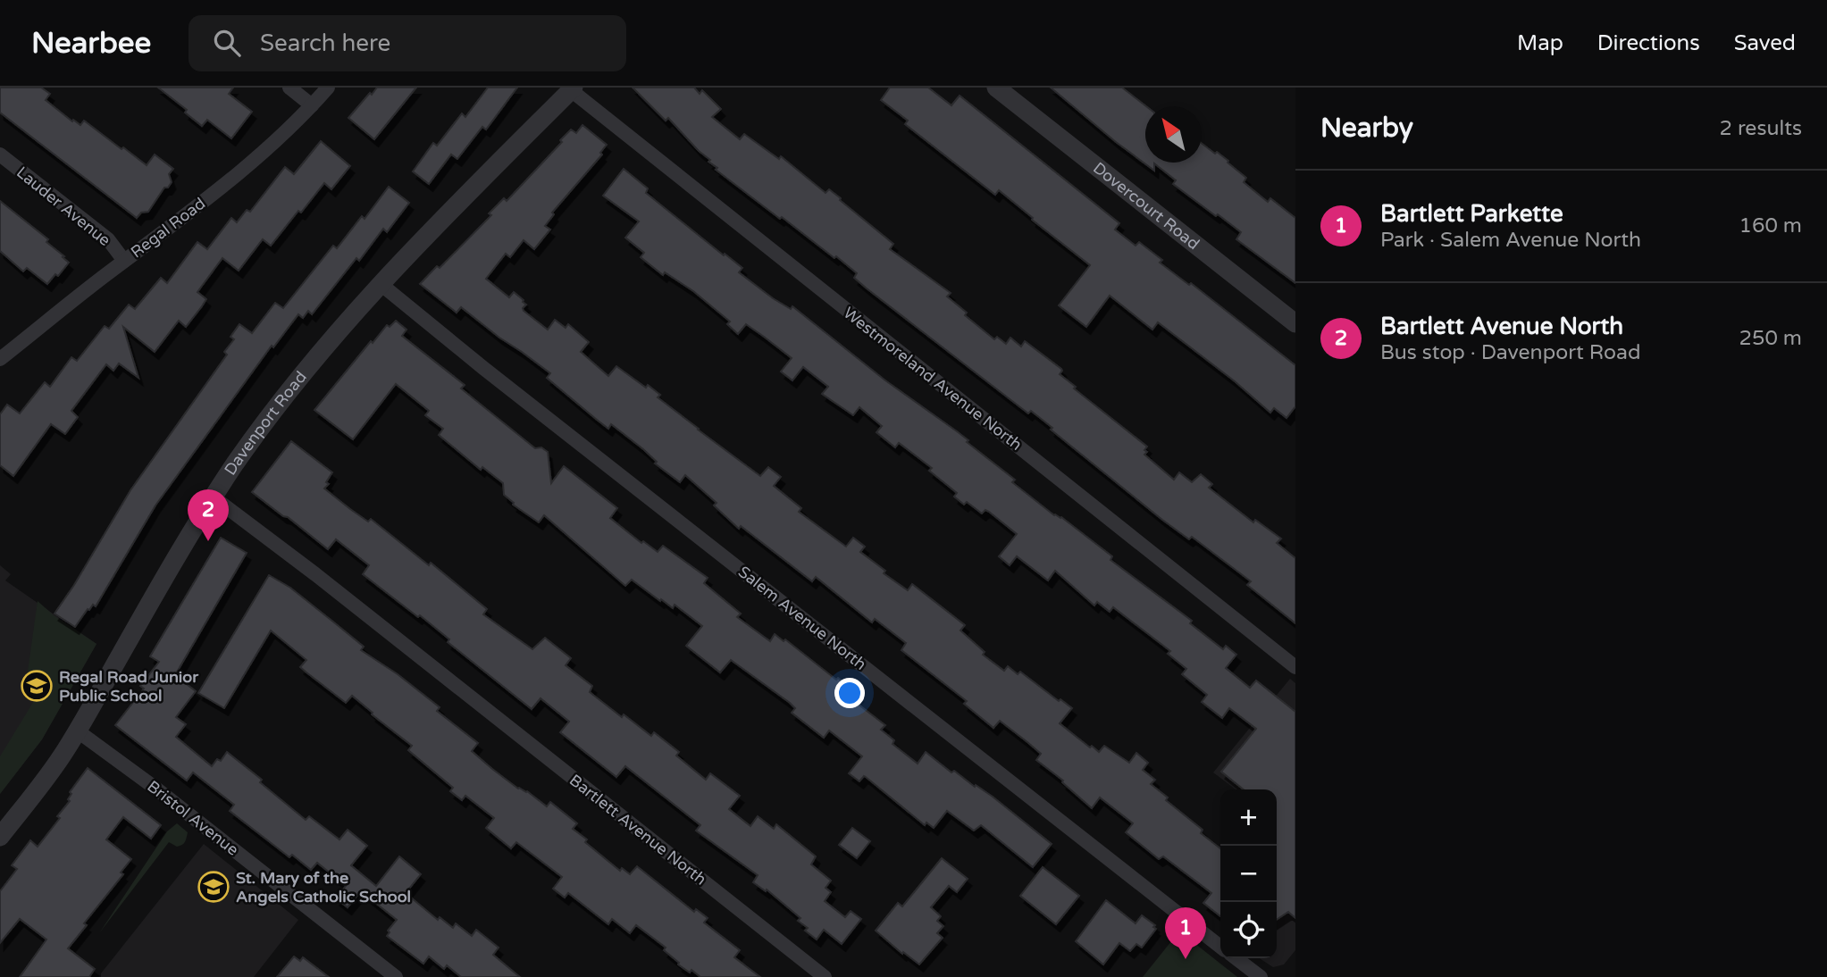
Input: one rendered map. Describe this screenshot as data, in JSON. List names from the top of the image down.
{
  "streets": {
    "street": [
      "Dovercourt Road",
      "Lauder Avenue",
      "Regal Road",
      "Westmoreland Avenue North",
      "Davenport Road",
      "Salem Avenue North",
      "Bristol Avenue",
      "Bartlett Avenue North"
    ]
  },
  "crossings": [
    ["Lauder Avenue", "Regal Road"],
    ["Westmoreland Avenue North", "Davenport Road"],
    ["Davenport Road", "Salem Avenue North"],
    ["Davenport Road", "Bristol Avenue"],
    ["Davenport Road", "Bartlett Avenue North"]
  ],
  "places": {
    "school or university": ["Regal Road Junior Public School", "St. Mary of the Angels Catholic School"]
  },
  "north": "top left",
  "page": {
    "header": "Nearbee",
    "search": "Search here",
    "nav": ["Map", "Directions", "Saved"],
    "heading": ["Nearby", "2 results"],
    "list": [
      {
        "mark": "1",
        "name": "Bartlett Parkette",
        "note": "Park · Salem Avenue North",
        "value": "160 m"
      },
      {
        "mark": "2",
        "name": "Bartlett Avenue North",
        "note": "Bus stop · Davenport Road",
        "value": "250 m"
      }
    ],
    "pins": ["2", "1"],
    "map_buttons": ["+", "−"]
  }
}
